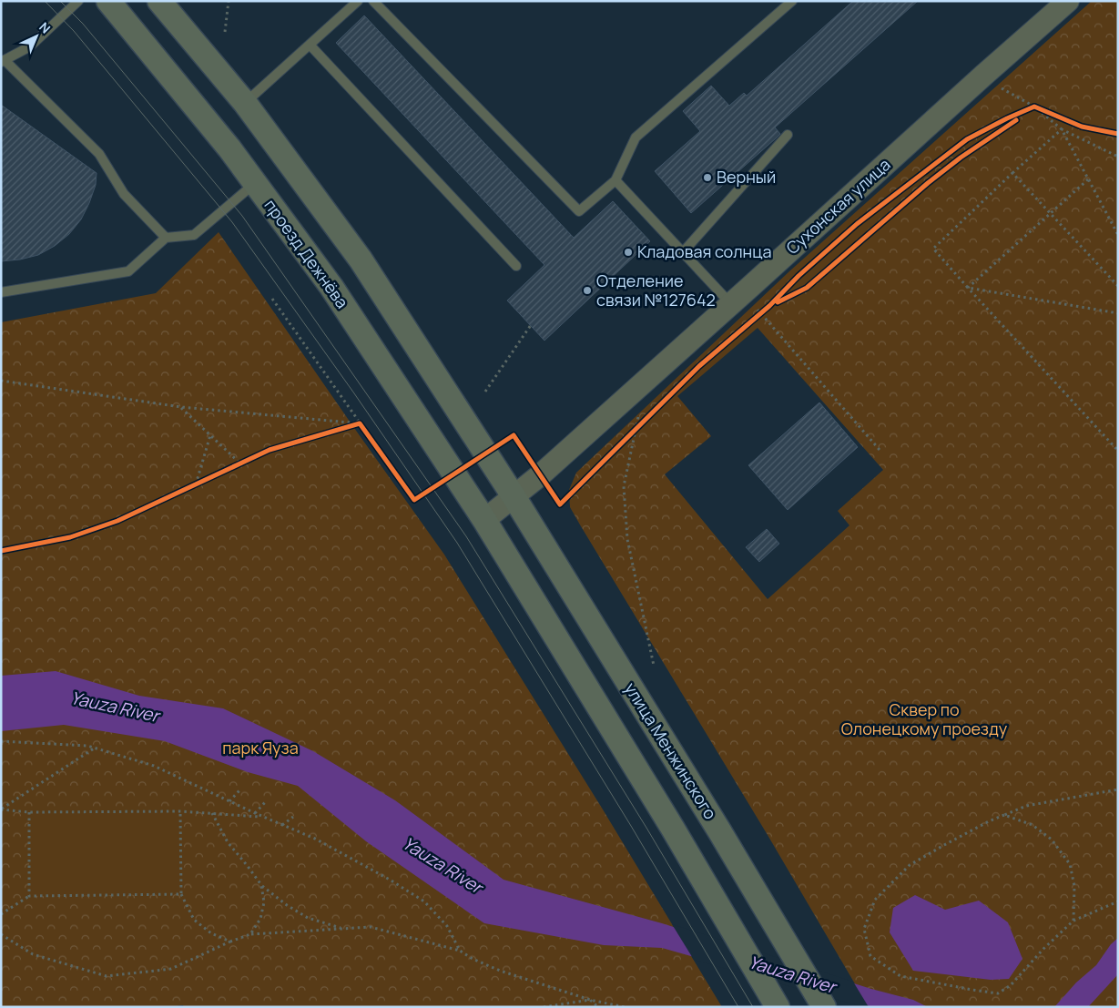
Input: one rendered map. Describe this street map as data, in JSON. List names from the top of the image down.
{
  "streets": {
    "main road": ["проезд Дежнёва", "улица Менжинского"],
    "street": ["Сухонская улица"]
  },
  "crossings": [
    ["Сухонская улица", "проезд Дежнёва"],
    ["Сухонская улица", "улица Менжинского"]
  ],
  "water": ["Yauza River"],
  "parks": ["Сквер по Олонецкому проезду", "парк Яуза"],
  "places": ["Верный", "Кладовая солнца", "Отделение связи №127642"],
  "north": "top right"
}
